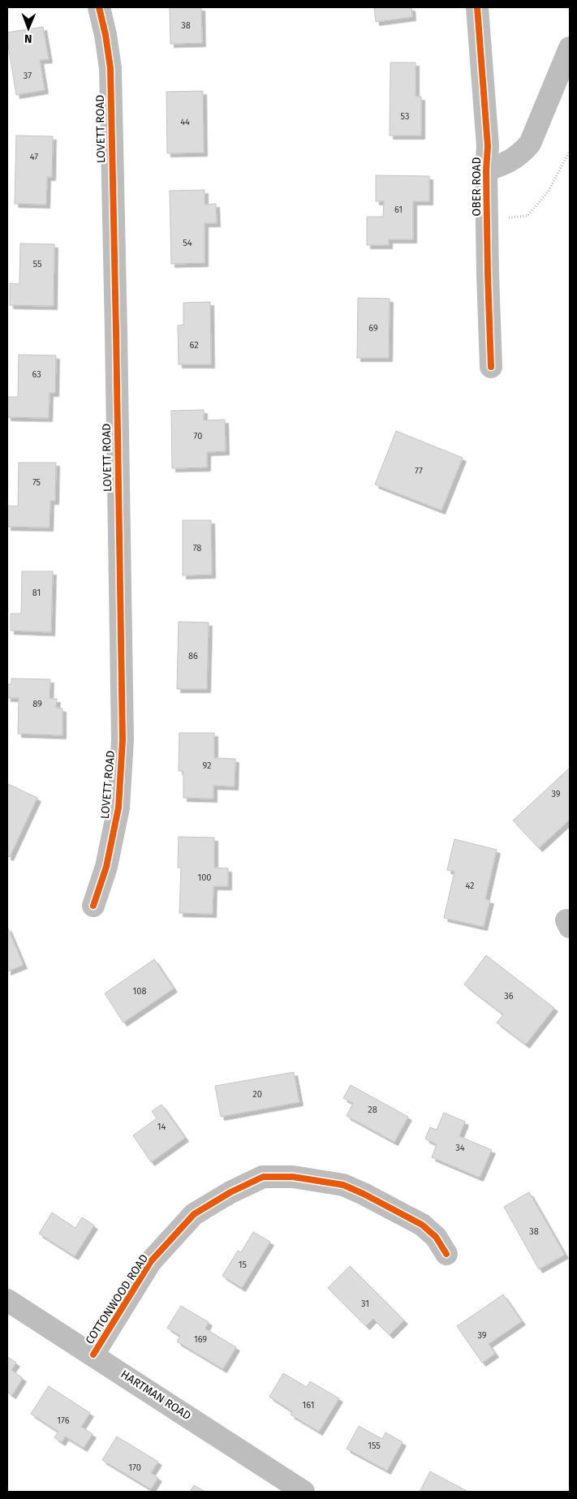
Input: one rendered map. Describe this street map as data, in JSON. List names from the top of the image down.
{
  "streets": {
    "street": [
      "LOVETT ROAD",
      "OBER ROAD",
      "COTTONWOOD ROAD",
      "HARTMAN ROAD"
    ]
  },
  "crossings": [
    ["COTTONWOOD ROAD", "HARTMAN ROAD"]
  ],
  "house_numbers": [
    "38",
    "37",
    "53",
    "44",
    "47",
    "61",
    "54",
    "55",
    "69",
    "62",
    "63",
    "70",
    "77",
    "75",
    "78",
    "81",
    "86",
    "89",
    "92",
    "39",
    "100",
    "42",
    "108",
    "36",
    "20",
    "28",
    "14",
    "34",
    "38",
    "15",
    "31",
    "39",
    "169",
    "161",
    "176",
    "155",
    "170"
  ],
  "north": "bottom"
}
